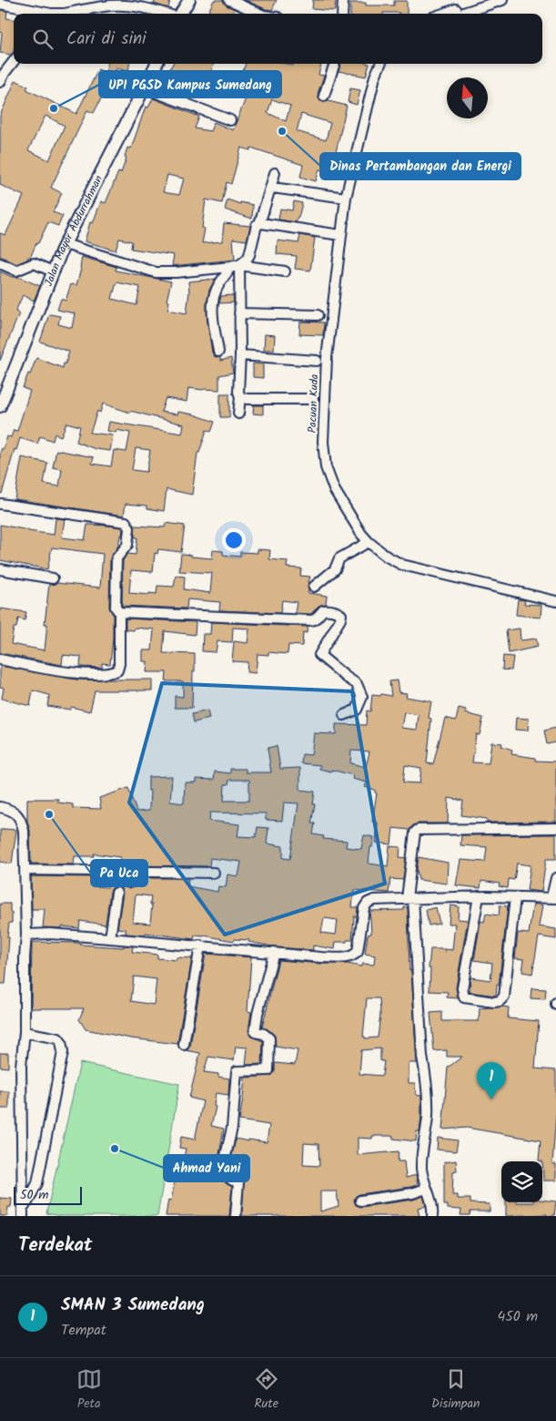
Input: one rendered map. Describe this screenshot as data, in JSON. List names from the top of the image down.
{
  "streets": {
    "main road": ["Jalan Mayor Abdurrahman"],
    "street": ["Pacuan Kuda"]
  },
  "places": [
    "UPI PGSD Kampus Sumedang",
    "Dinas Pertambangan dan Energi",
    "Pa Uca",
    "Ahmad Yani"
  ],
  "scale_bar": "50 m",
  "north": "top",
  "page": {
    "search": "Cari di sini",
    "pins": "1",
    "scale": "50 m",
    "heading": "Terdekat",
    "list": [
      {
        "mark": "1",
        "name": "SMAN 3 Sumedang",
        "note": "Tempat",
        "value": "450 m"
      }
    ],
    "nav": ["Peta", "Rute", "Disimpan"]
  }
}
